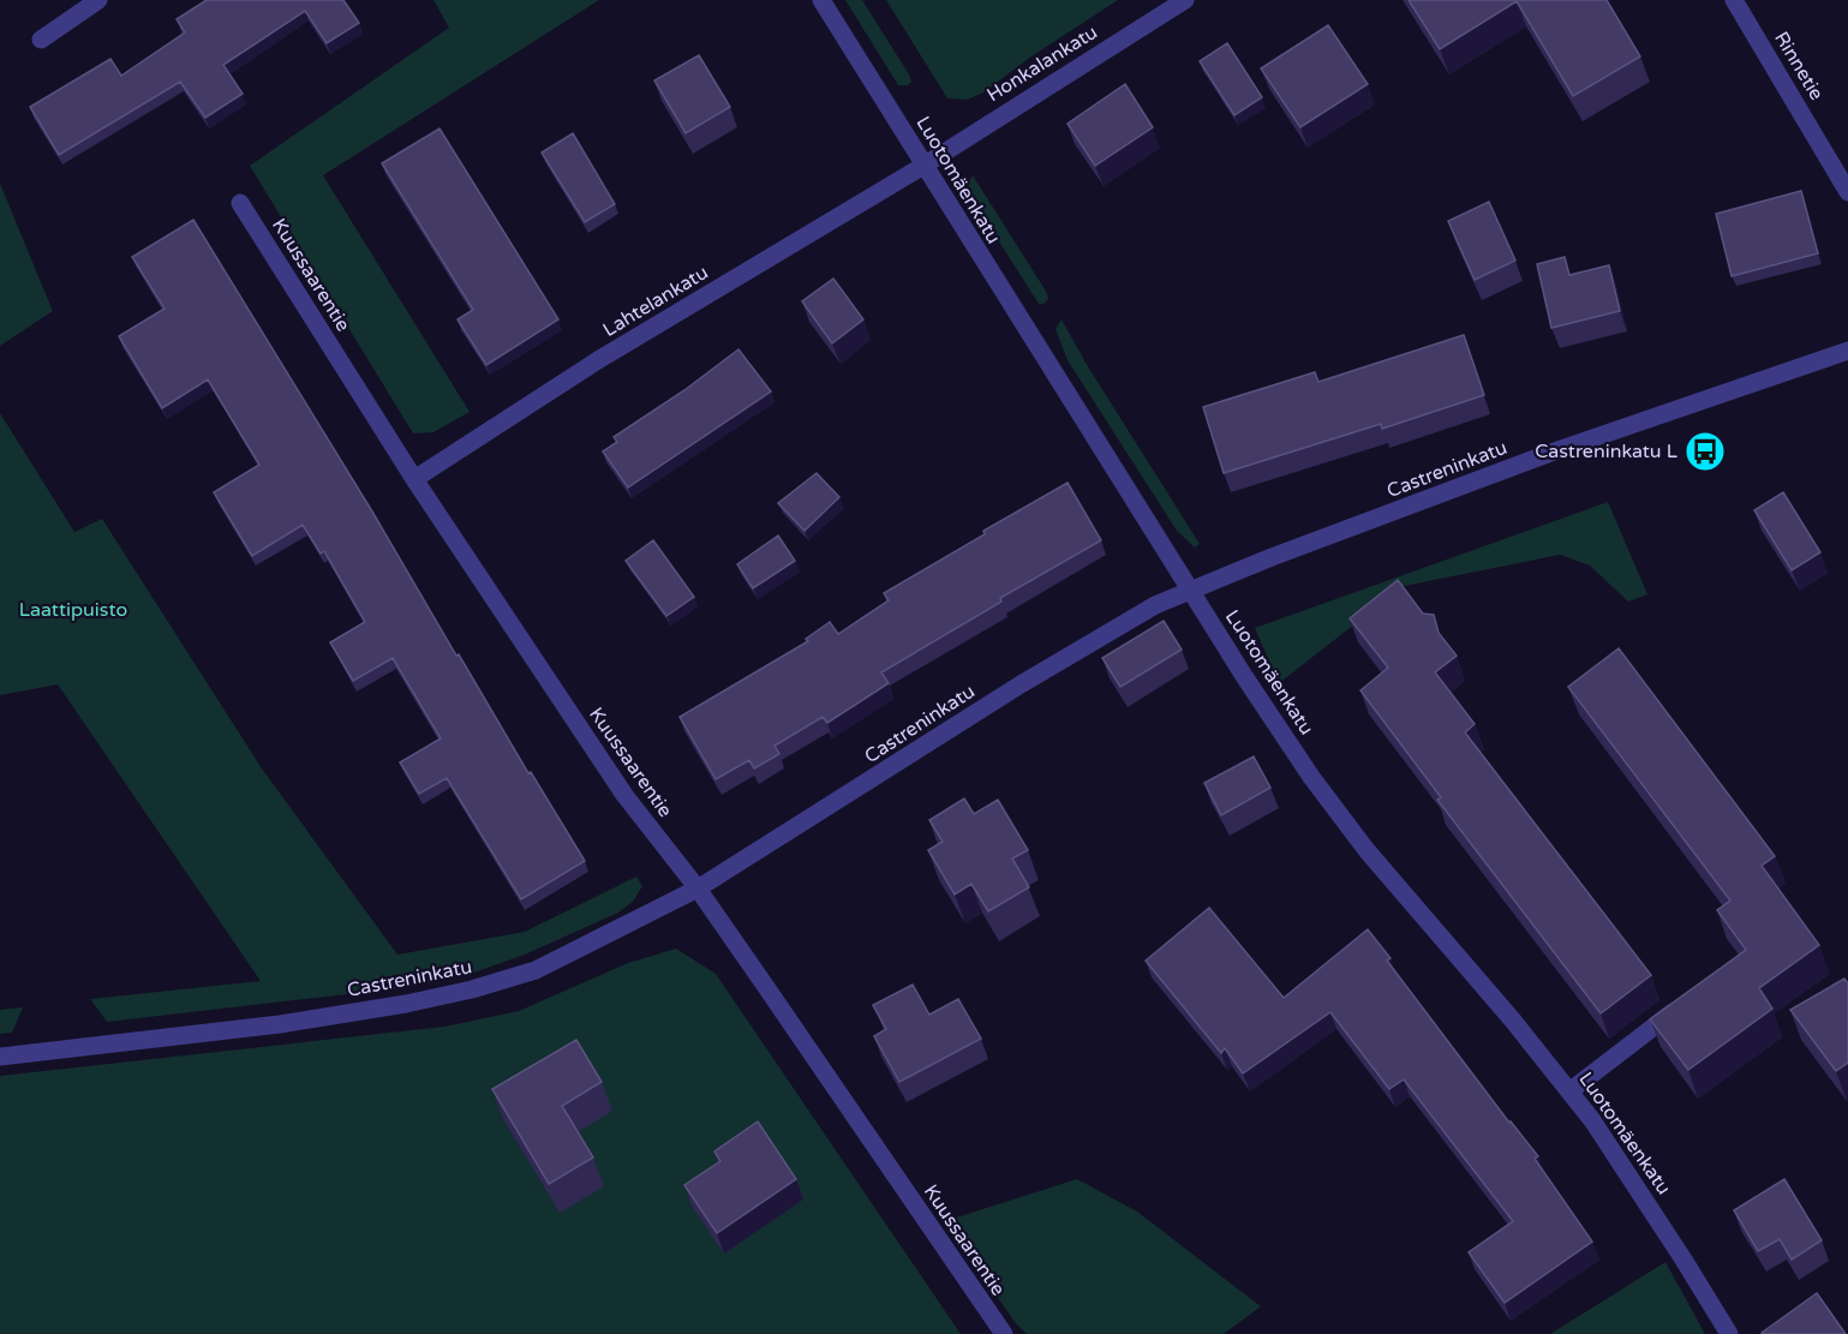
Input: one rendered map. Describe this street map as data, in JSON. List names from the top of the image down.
{
  "streets": {
    "street": [
      "Honkalankatu",
      "Rinnetie",
      "Luotomäenkatu",
      "Kuussaarentie",
      "Lahtelankatu",
      "Castreninkatu"
    ]
  },
  "crossings": [
    ["Honkalankatu", "Luotomäenkatu"],
    ["Honkalankatu", "Lahtelankatu"],
    ["Luotomäenkatu", "Lahtelankatu"],
    ["Luotomäenkatu", "Castreninkatu"],
    ["Kuussaarentie", "Lahtelankatu"],
    ["Kuussaarentie", "Castreninkatu"]
  ],
  "parks": ["Laattipuisto"],
  "places": {
    "bus stop": ["Castreninkatu L"]
  }
}
